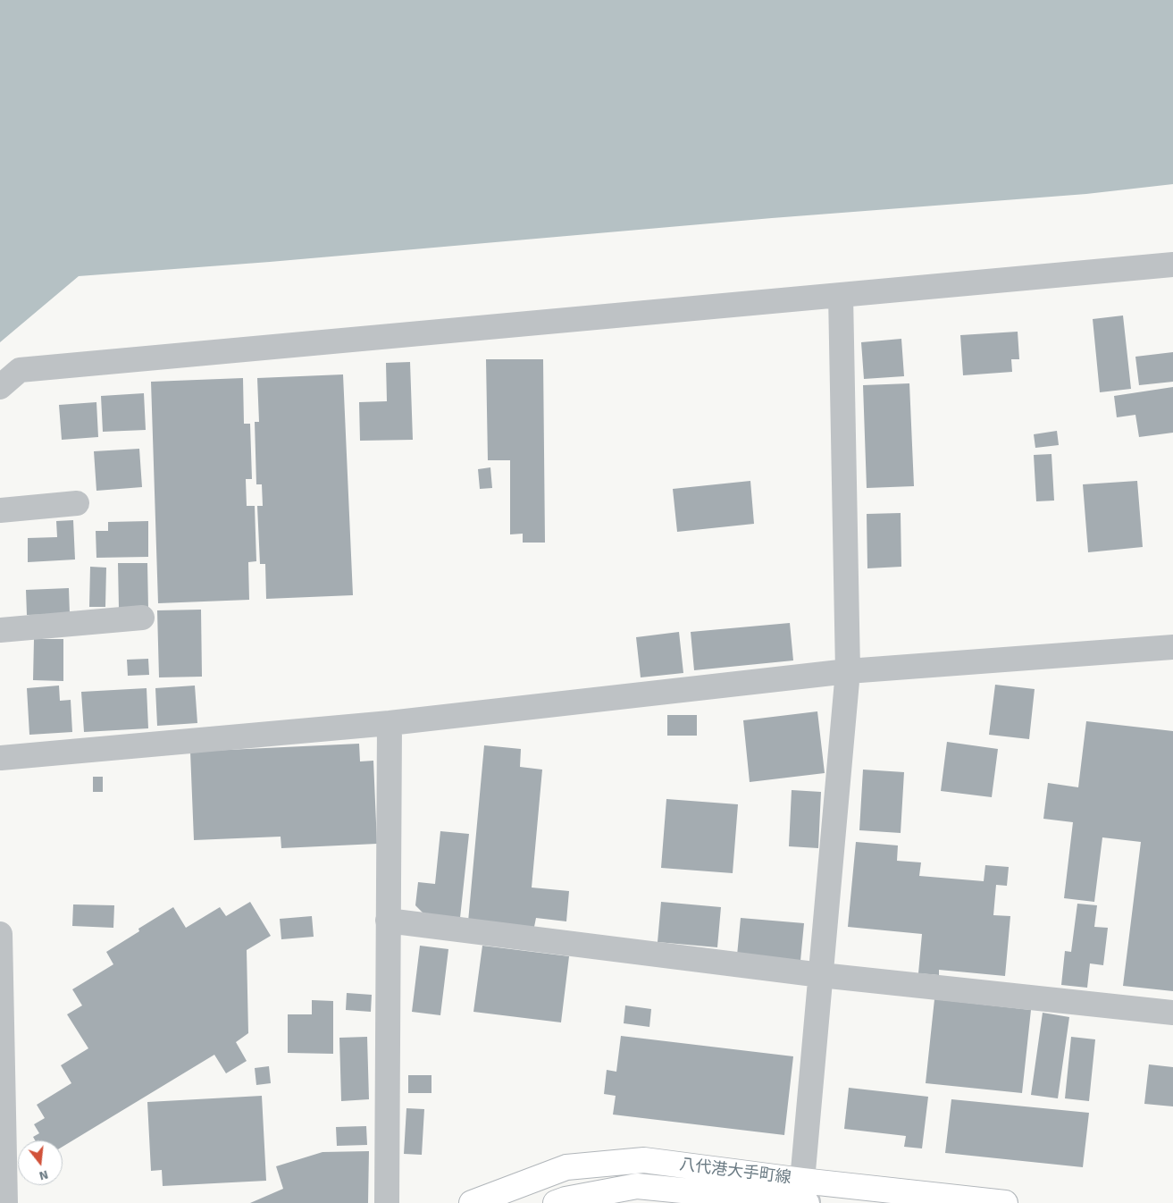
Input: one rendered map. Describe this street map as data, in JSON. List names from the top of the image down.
{
  "streets": {
    "main road": ["八代港大手町線"]
  },
  "north": "bottom"
}
